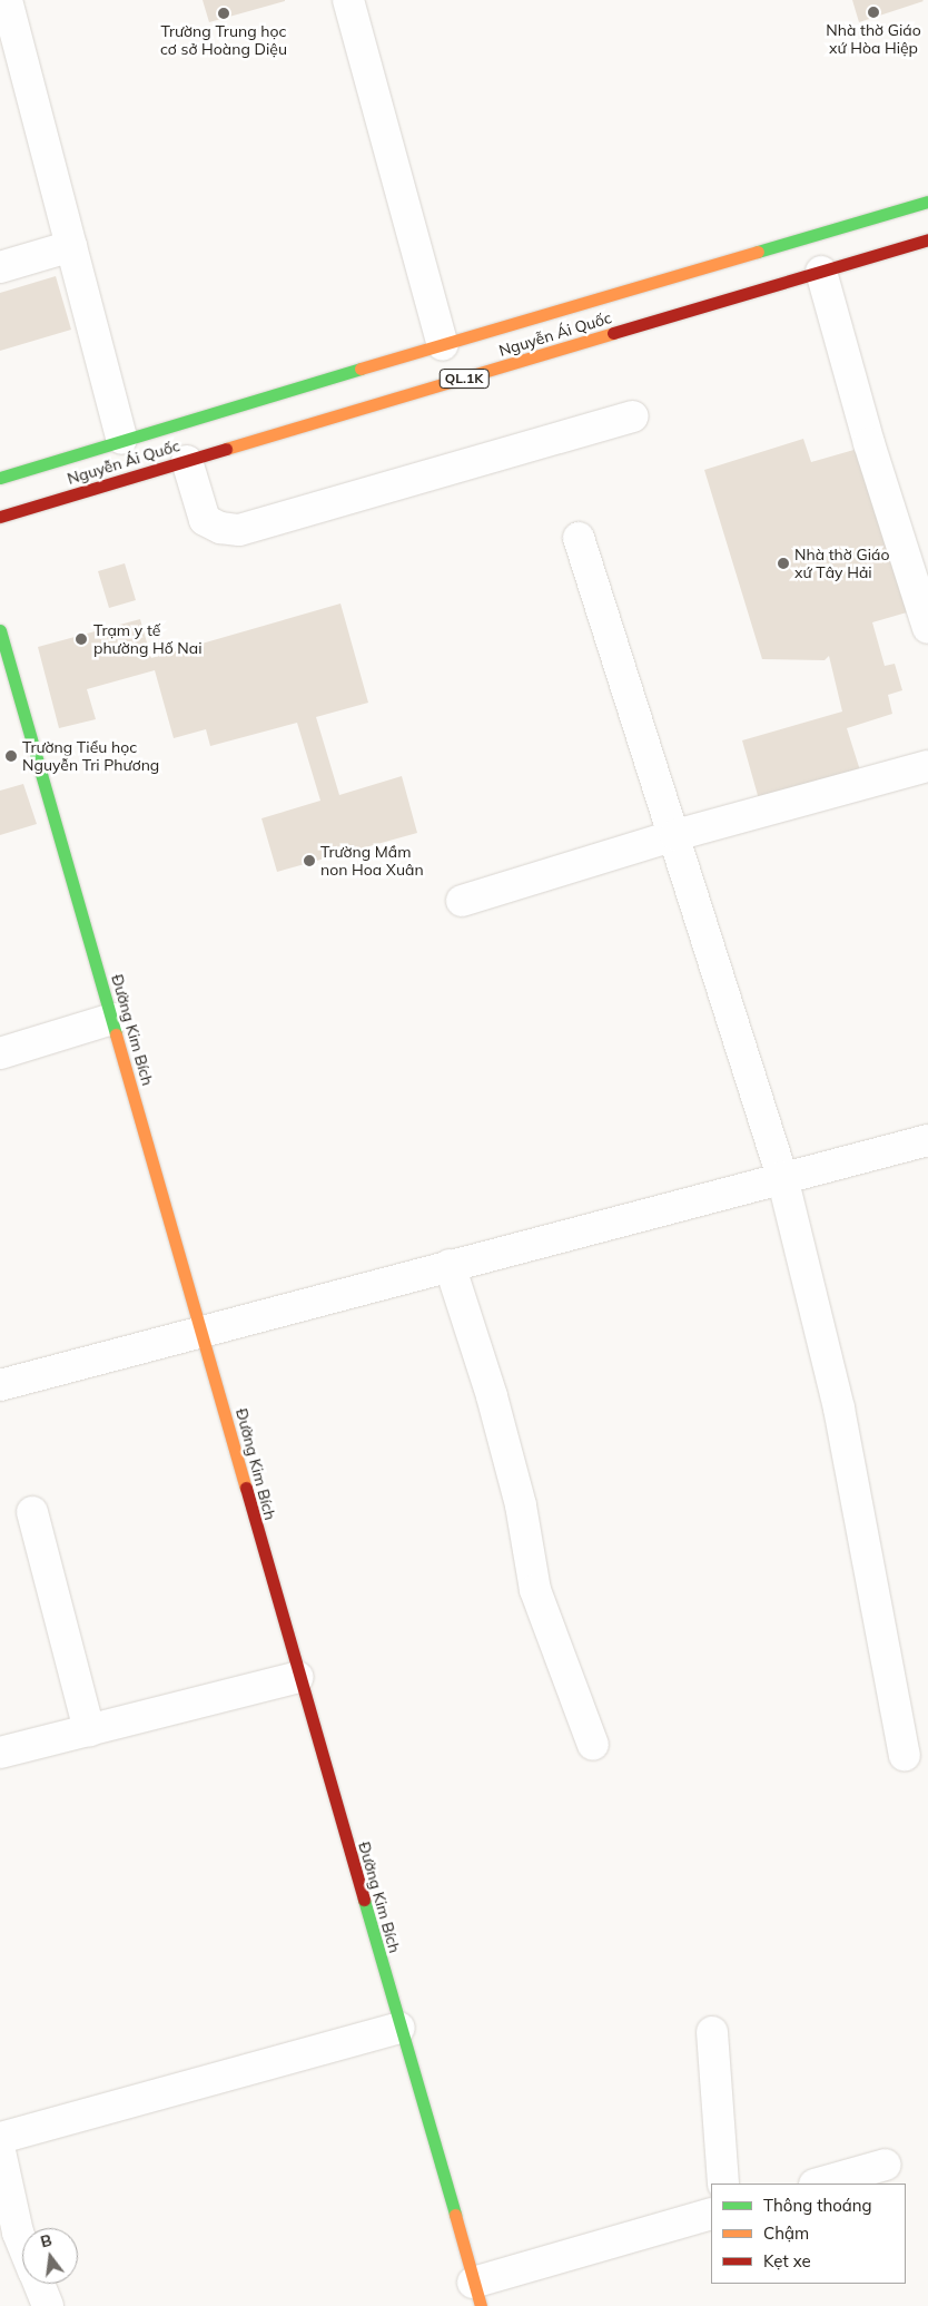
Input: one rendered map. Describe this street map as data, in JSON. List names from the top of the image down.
{
  "streets": {
    "main road": ["Nguyễn Ái Quốc", "QL.1K", "Đường Kim Bích"]
  },
  "places": [
    "Nhà thờ Giáo xứ Hòa Hiệp",
    "Trường Trung học cơ sở Hoàng Diệu",
    "Nhà thờ Giáo xứ Tây Hải",
    "Trạm y tế phường Hố Nai",
    "Trường Tiểu học Nguyễn Tri Phương",
    "Trường Mầm non Hoa Xuân"
  ],
  "legend": ["Thông thoáng", "Chậm", "Kẹt xe"],
  "north": "top"
}
